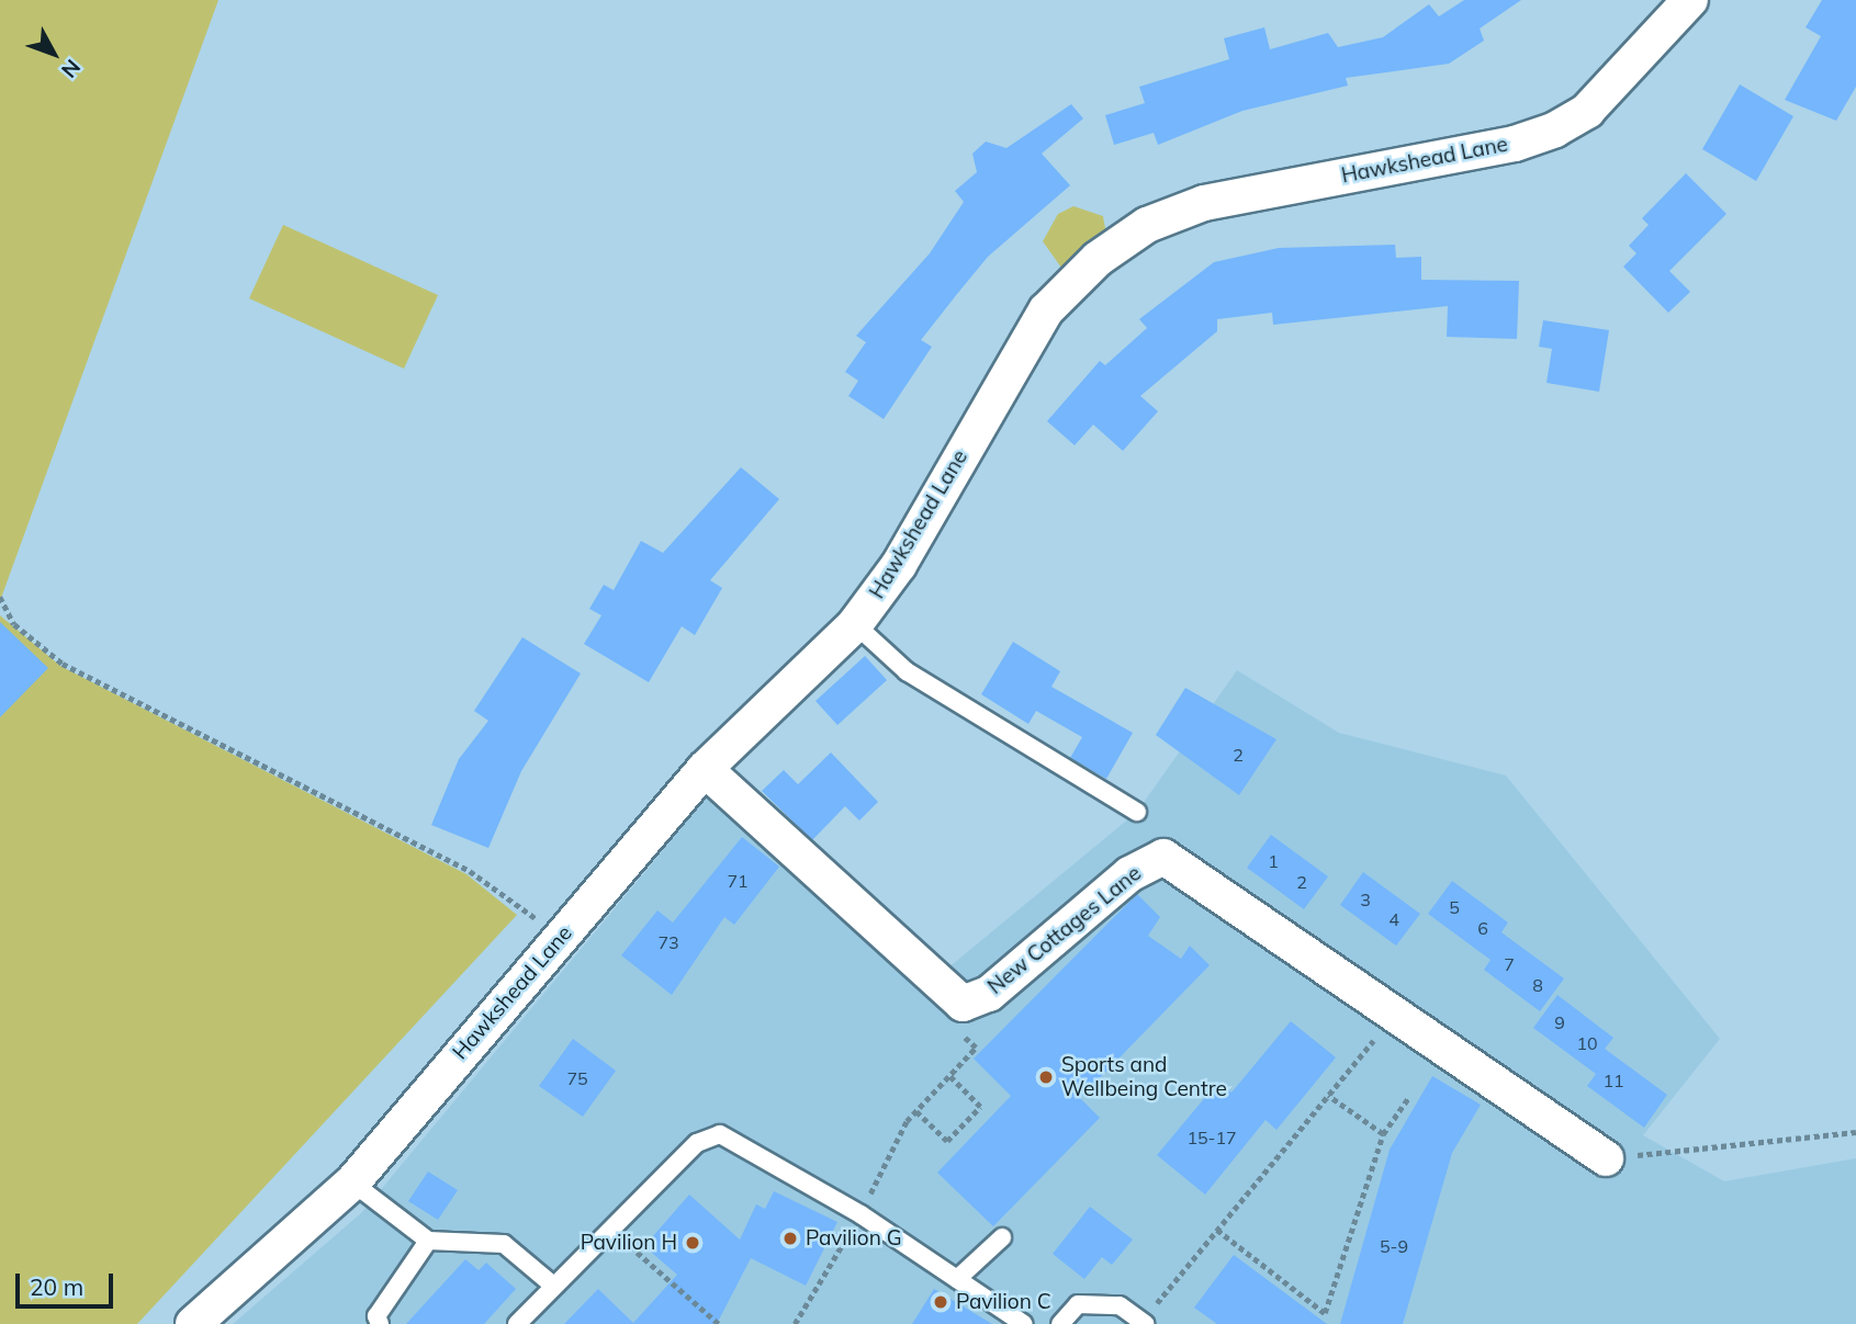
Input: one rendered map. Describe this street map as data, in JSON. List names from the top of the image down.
{
  "streets": {
    "street": ["Hawkshead Lane", "New Cottages Lane"]
  },
  "crossings": [
    ["Hawkshead Lane", "New Cottages Lane"]
  ],
  "places": [
    "Sports and Wellbeing Centre",
    "Pavilion G",
    "Pavilion H",
    "Pavilion C"
  ],
  "house_numbers": [
    "2",
    "1",
    "71",
    "2",
    "3",
    "5",
    "4",
    "6",
    "73",
    "7",
    "8",
    "9",
    "10",
    "75",
    "11",
    "15-17",
    "5-9"
  ],
  "scale_bar": "20 m",
  "north": "bottom right"
}
